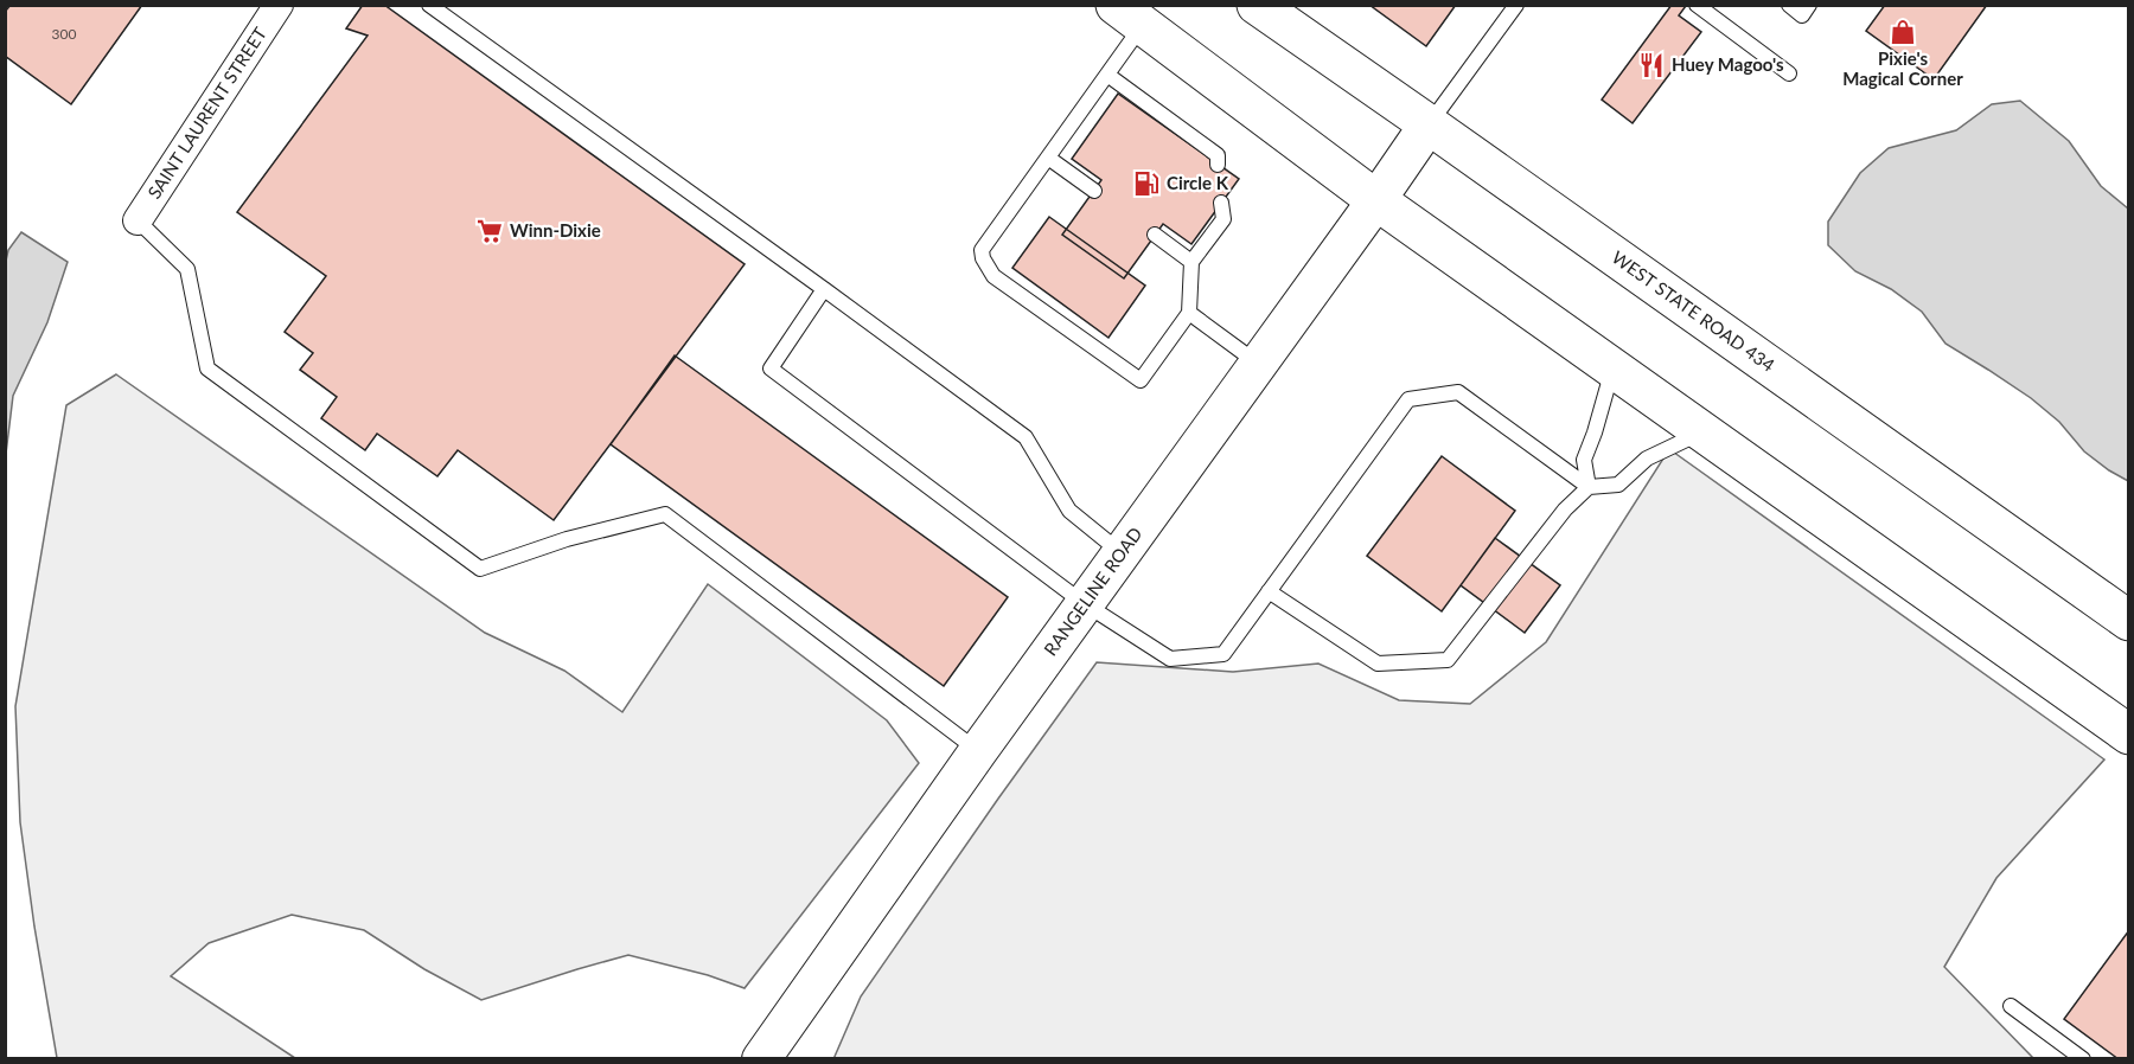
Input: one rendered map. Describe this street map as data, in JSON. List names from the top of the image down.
{
  "streets": {
    "main road": ["WEST STATE ROAD 434"],
    "street": ["SAINT LAURENT STREET", "RANGELINE ROAD"]
  },
  "crossings": [
    ["WEST STATE ROAD 434", "RANGELINE ROAD"]
  ],
  "places": {
    "shop": ["Pixie's Magical Corner"],
    "restaurant": ["Huey Magoo's"],
    "fuel station": ["Circle K"],
    "supermarket": ["Winn-Dixie"]
  },
  "house_numbers": ["300"]
}
